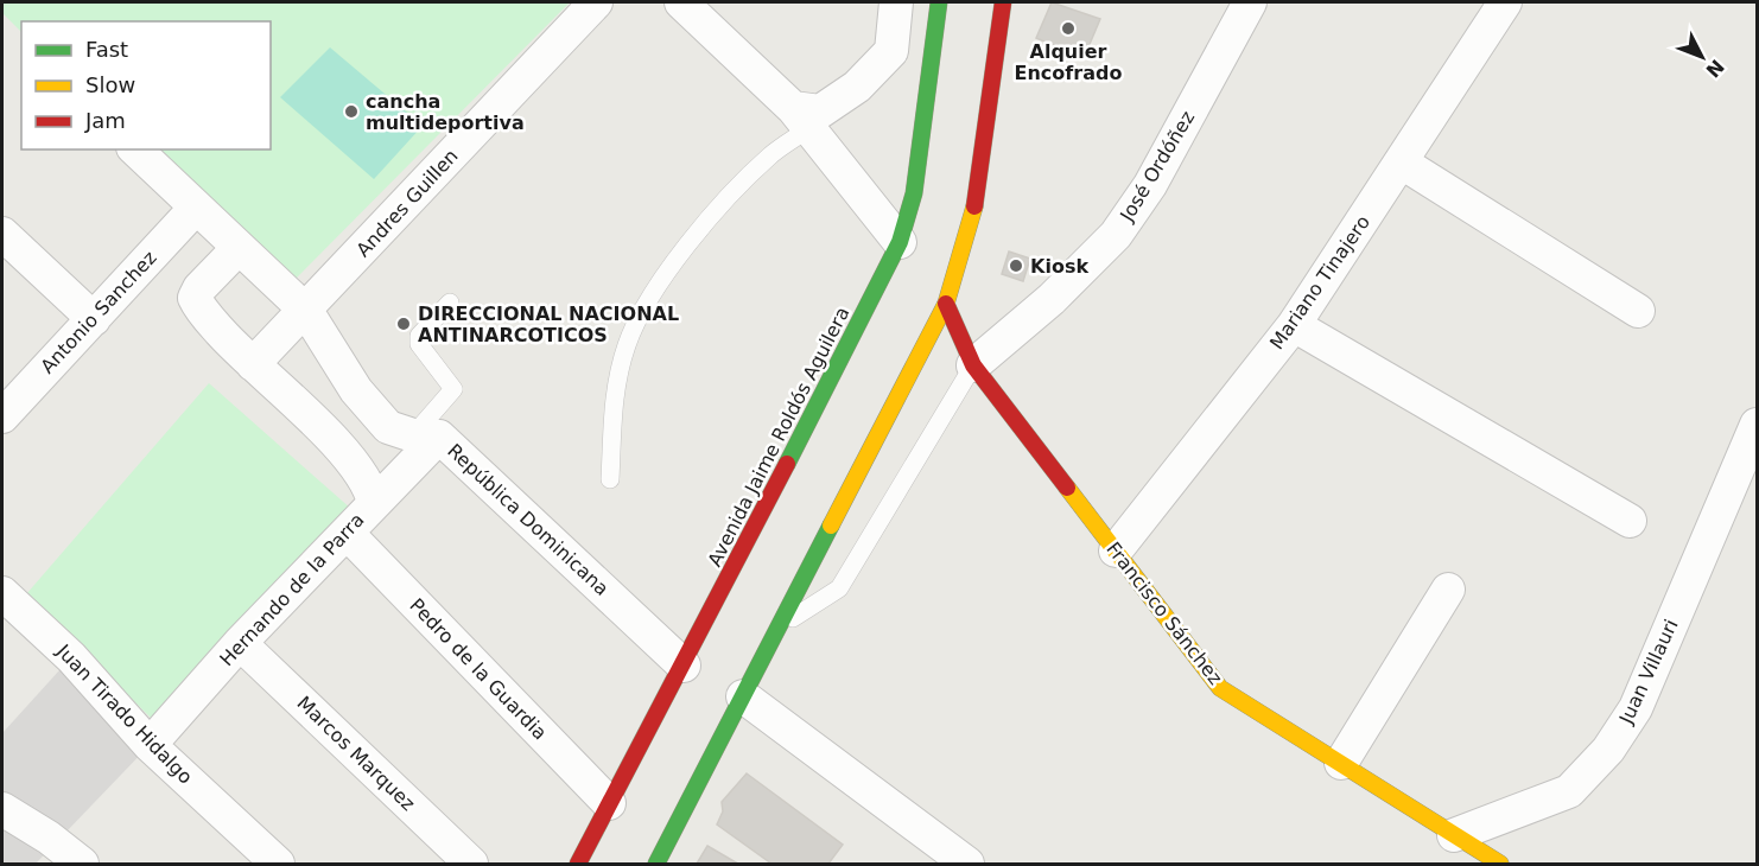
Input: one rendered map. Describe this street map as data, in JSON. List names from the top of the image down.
{
  "streets": {
    "street": [
      "José Ordóñez",
      "Andres Guillen",
      "Mariano Tinajero",
      "Antonio Sanchez",
      "Avenida Jaime Roldós Aguilera",
      "República Dominicana",
      "Hernando de la Parra",
      "Francisco Sánchez",
      "Pedro de la Guardia",
      "Juan Villauri",
      "Juan Tirado Hidalgo",
      "Marcos Marquez"
    ]
  },
  "crossings": [
    ["José Ordóñez", "Francisco Sánchez"],
    ["Andres Guillen", "República Dominicana"],
    ["Mariano Tinajero", "Francisco Sánchez"],
    ["Antonio Sanchez", "República Dominicana"],
    ["Avenida Jaime Roldós Aguilera", "República Dominicana"],
    ["Avenida Jaime Roldós Aguilera", "Pedro de la Guardia"],
    ["República Dominicana", "Hernando de la Parra"],
    ["Hernando de la Parra", "Pedro de la Guardia"],
    ["Hernando de la Parra", "Juan Tirado Hidalgo"],
    ["Hernando de la Parra", "Marcos Marquez"],
    ["Francisco Sánchez", "Juan Villauri"]
  ],
  "places": [
    "Alquier Encofrado",
    "cancha multideportiva",
    "Kiosk",
    "DIRECCIONAL NACIONAL ANTINARCOTICOS"
  ],
  "legend": ["Fast", "Slow", "Jam"],
  "north": "bottom right"
}
